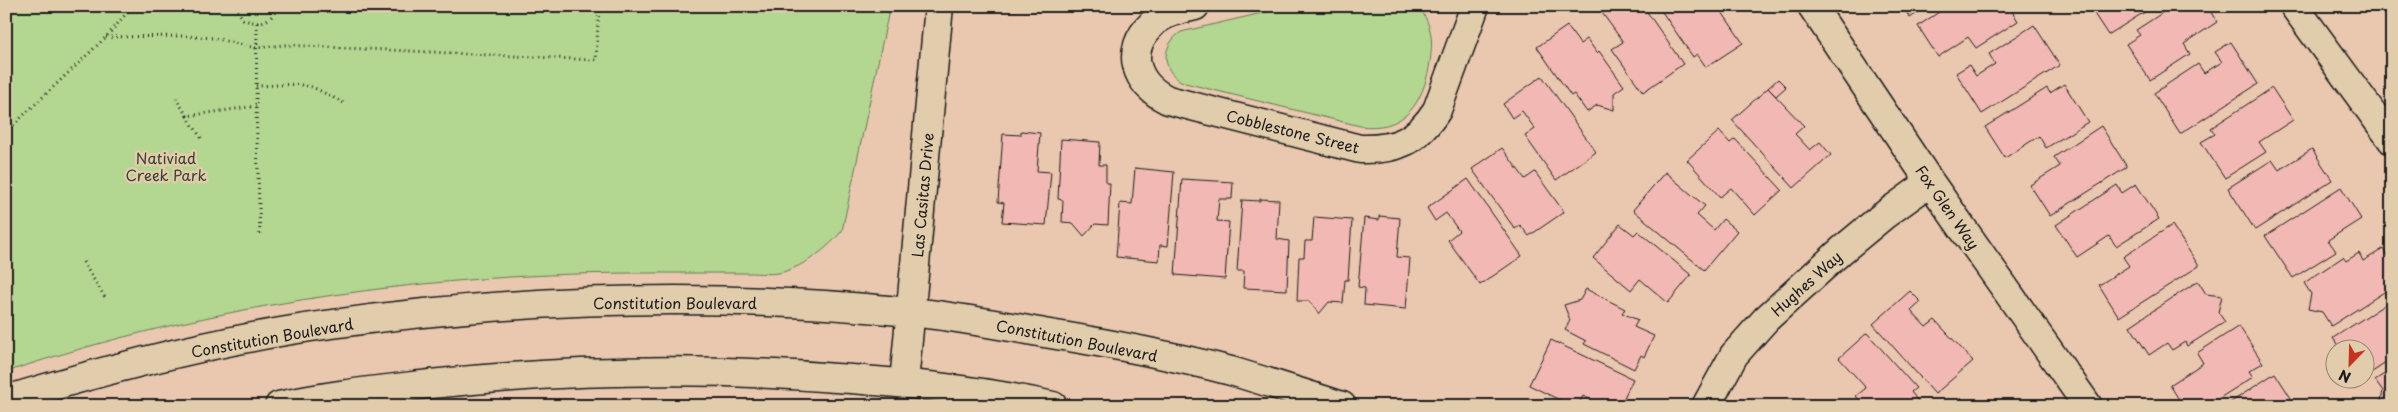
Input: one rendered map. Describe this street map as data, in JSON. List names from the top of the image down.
{
  "streets": {
    "main road": [
      "Cobblestone Street",
      "Las Casitas Drive",
      "Fox Glen Way",
      "Hughes Way",
      "Constitution Boulevard"
    ]
  },
  "crossings": [
    ["Las Casitas Drive", "Constitution Boulevard"],
    ["Fox Glen Way", "Hughes Way"]
  ],
  "parks": ["Nativiad Creek Park"],
  "north": "bottom left"
}
